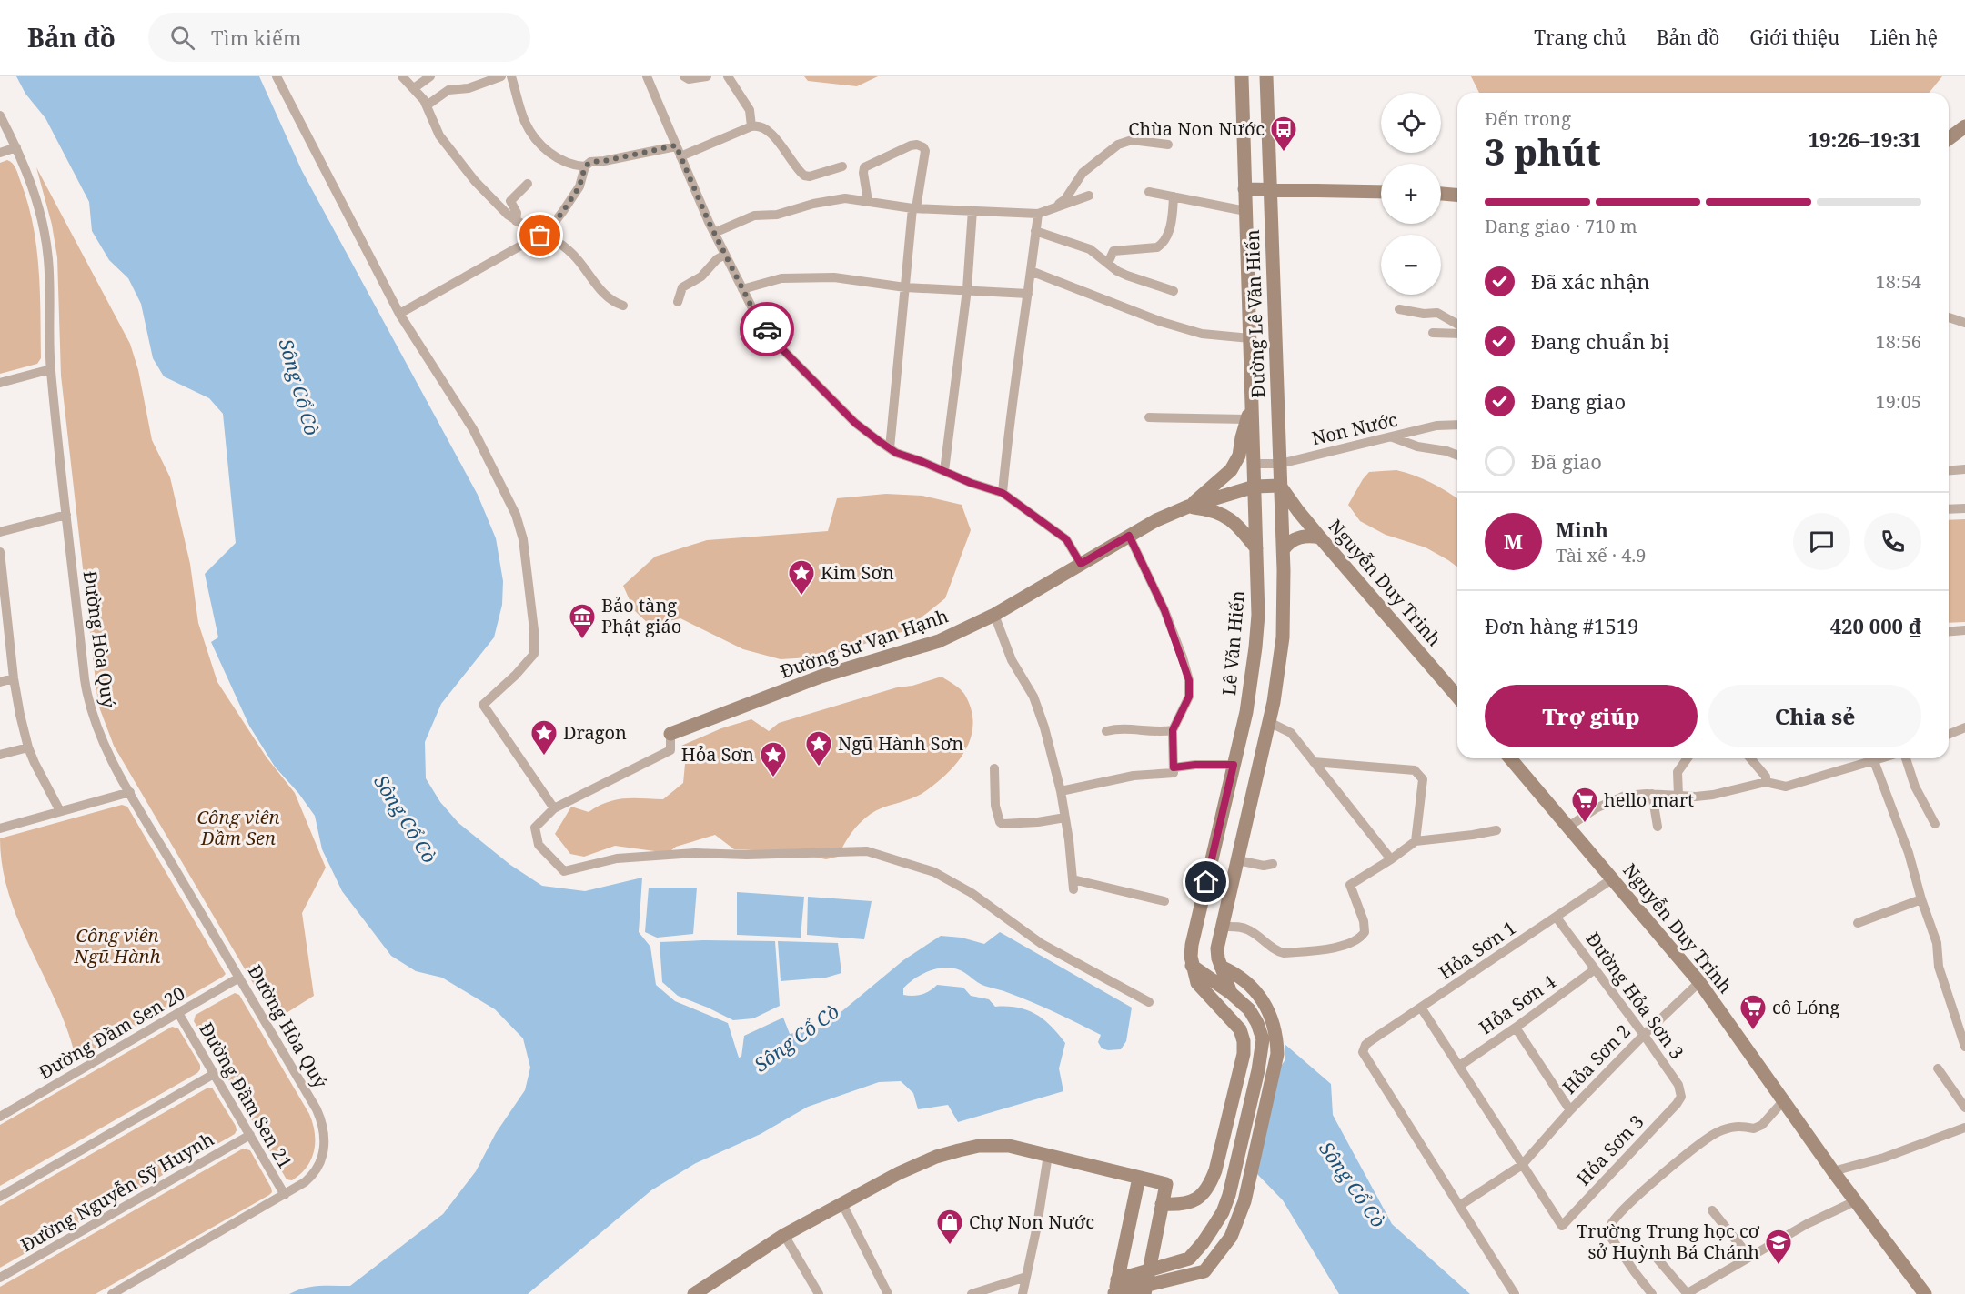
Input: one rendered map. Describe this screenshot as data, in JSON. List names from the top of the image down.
{
  "streets": {
    "main road": [
      "Đường Lê Văn Hiến",
      "Nguyễn Duy Trinh",
      "Lê Văn Hiến",
      "Đường Sư Vạn Hạnh"
    ],
    "street": [
      "Non Nước",
      "Đường Hòa Quý",
      "Hỏa Sơn 1",
      "Đường Hỏa Sơn 3",
      "Hỏa Sơn 4",
      "Đường Đầm Sen 20",
      "Hỏa Sơn 2",
      "Đường Đầm Sen 21",
      "Hỏa Sơn 3",
      "Đường Nguyễn Sỹ Huynh"
    ]
  },
  "crossings": [
    ["Đường Lê Văn Hiến", "Non Nước"],
    ["Đường Lê Văn Hiến", "Nguyễn Duy Trinh"],
    ["Đường Lê Văn Hiến", "Lê Văn Hiến"],
    ["Đường Lê Văn Hiến", "Đường Sư Vạn Hạnh"],
    ["Non Nước", "Lê Văn Hiến"],
    ["Nguyễn Duy Trinh", "Đường Sư Vạn Hạnh"],
    ["Nguyễn Duy Trinh", "Hỏa Sơn 1"],
    ["Nguyễn Duy Trinh", "Hỏa Sơn 2"],
    ["Đường Hòa Quý", "Đường Đầm Sen 20"],
    ["Đường Hòa Quý", "Đường Đầm Sen 21"],
    ["Lê Văn Hiến", "Đường Sư Vạn Hạnh"],
    ["Hỏa Sơn 1", "Đường Hỏa Sơn 3"],
    ["Hỏa Sơn 1", "Hỏa Sơn 2"],
    ["Đường Hỏa Sơn 3", "Hỏa Sơn 4"],
    ["Đường Hỏa Sơn 3", "Hỏa Sơn 2"],
    ["Đường Hỏa Sơn 3", "Hỏa Sơn 3"],
    ["Đường Đầm Sen 20", "Đường Đầm Sen 21"],
    ["Hỏa Sơn 2", "Hỏa Sơn 3"],
    ["Đường Đầm Sen 21", "Đường Nguyễn Sỹ Huynh"]
  ],
  "water": ["Sông Cổ Cò"],
  "parks": ["Công viên Đầm Sen", "Công viên Ngũ Hành"],
  "places": {
    "bus stop": ["Chùa Non Nước"],
    "place": [
      "Kim Sơn",
      "Dragon",
      "Ngũ Hành Sơn",
      "Hỏa Sơn"
    ],
    "museum": ["Bảo tàng Phật giáo"],
    "supermarket": ["hello mart", "cô Lóng"],
    "shop": ["Chợ Non Nước"],
    "school or university": ["Trường Trung học cơ sở Huỳnh Bá Chánh"]
  },
  "page": {
    "header": "Bản đồ",
    "search": "Tìm kiếm",
    "nav": [
      "Trang chủ",
      "Bản đồ",
      "Giới thiệu",
      "Liên hệ"
    ],
    "map_buttons": ["+", "−"],
    "heading": ["3 phút", "Đến trong", "19:26–19:31"],
    "panel": [
      "Minh",
      "Tài xế · 4.9",
      "Đơn hàng #1519",
      "420 000 ₫"
    ],
    "bar": "Đang giao · 710 m",
    "list": [
      ["Đã xác nhận", "18:54"],
      ["Đang chuẩn bị", "18:56"],
      ["Đang giao", "19:05"],
      "Đã giao"
    ],
    "round": "M",
    "buttons": ["Trợ giúp", "Chia sẻ"]
  }
}
